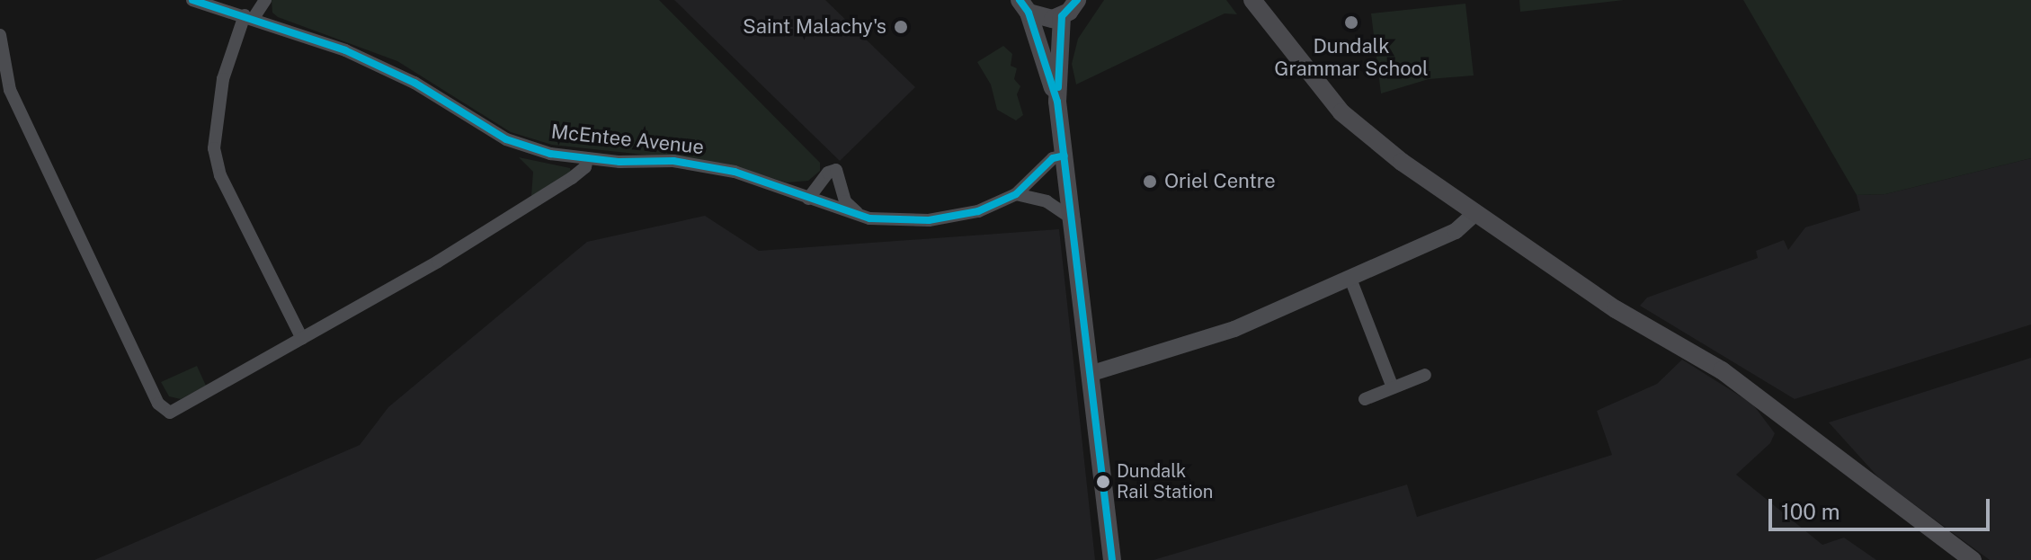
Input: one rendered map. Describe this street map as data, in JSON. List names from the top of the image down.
{
  "streets": {
    "street": ["McEntee Avenue"]
  },
  "places": [
    "Dundalk Grammar School",
    "Saint Malachy's",
    "Oriel Centre",
    "Dundalk Rail Station"
  ],
  "scale_bar": "100 m"
}
